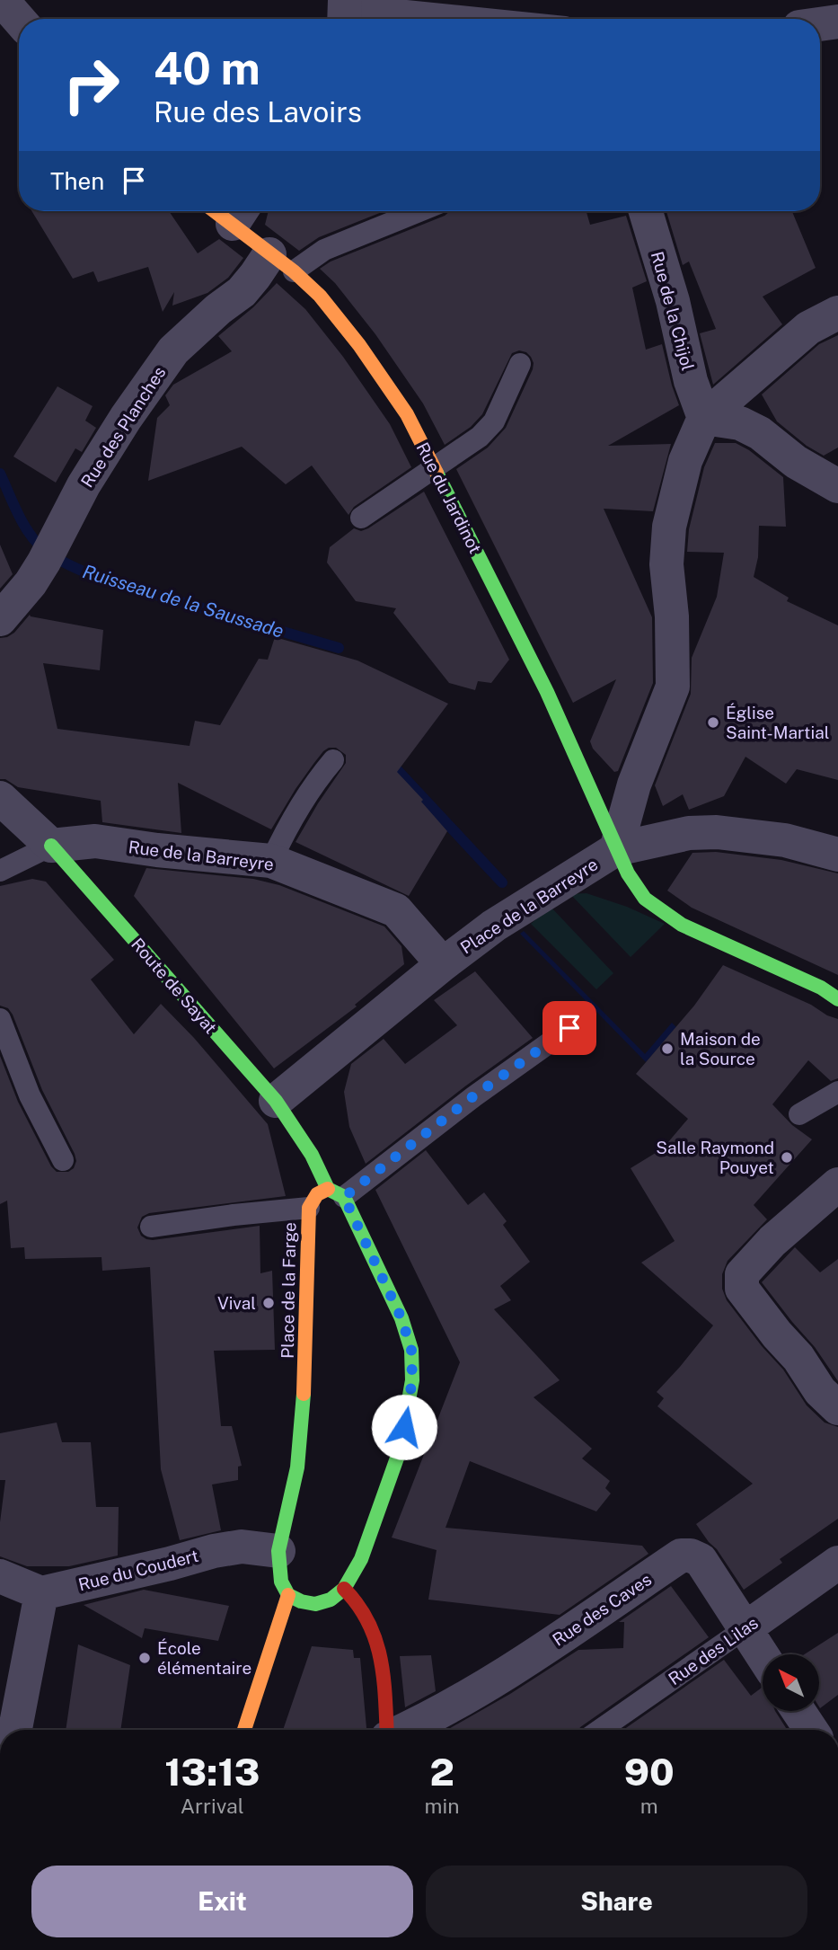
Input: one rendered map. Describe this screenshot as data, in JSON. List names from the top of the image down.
{
  "streets": {
    "street": [
      "Rue de la Chijol",
      "Rue des Planches",
      "Rue du Jardinot",
      "Rue de la Barreyre",
      "Place de la Barreyre",
      "Route de Sayat",
      "Place de la Farge",
      "Rue du Coudert",
      "Rue des Caves",
      "Rue des Lilas"
    ]
  },
  "crossings": [
    ["Rue des Planches", "Rue du Jardinot"],
    ["Rue du Jardinot", "Place de la Barreyre"],
    ["Rue de la Barreyre", "Place de la Barreyre"],
    ["Rue de la Barreyre", "Route de Sayat"],
    ["Route de Sayat", "Place de la Farge"],
    ["Place de la Farge", "Rue du Coudert"],
    ["Rue des Caves", "Rue des Lilas"]
  ],
  "water": ["Ruisseau de la Saussade"],
  "places": [
    "Église Saint-Martial",
    "Maison de la Source",
    "Salle Raymond Pouyet",
    "Vival",
    "École élémentaire"
  ],
  "north": "top left",
  "page": {
    "turn": ["40 m", "Rue des Lavoirs"],
    "then": "Then",
    "eta": [
      "13:13",
      "Arrival",
      "2",
      "min",
      "90",
      "m"
    ],
    "buttons": ["Exit", "Share"]
  }
}
